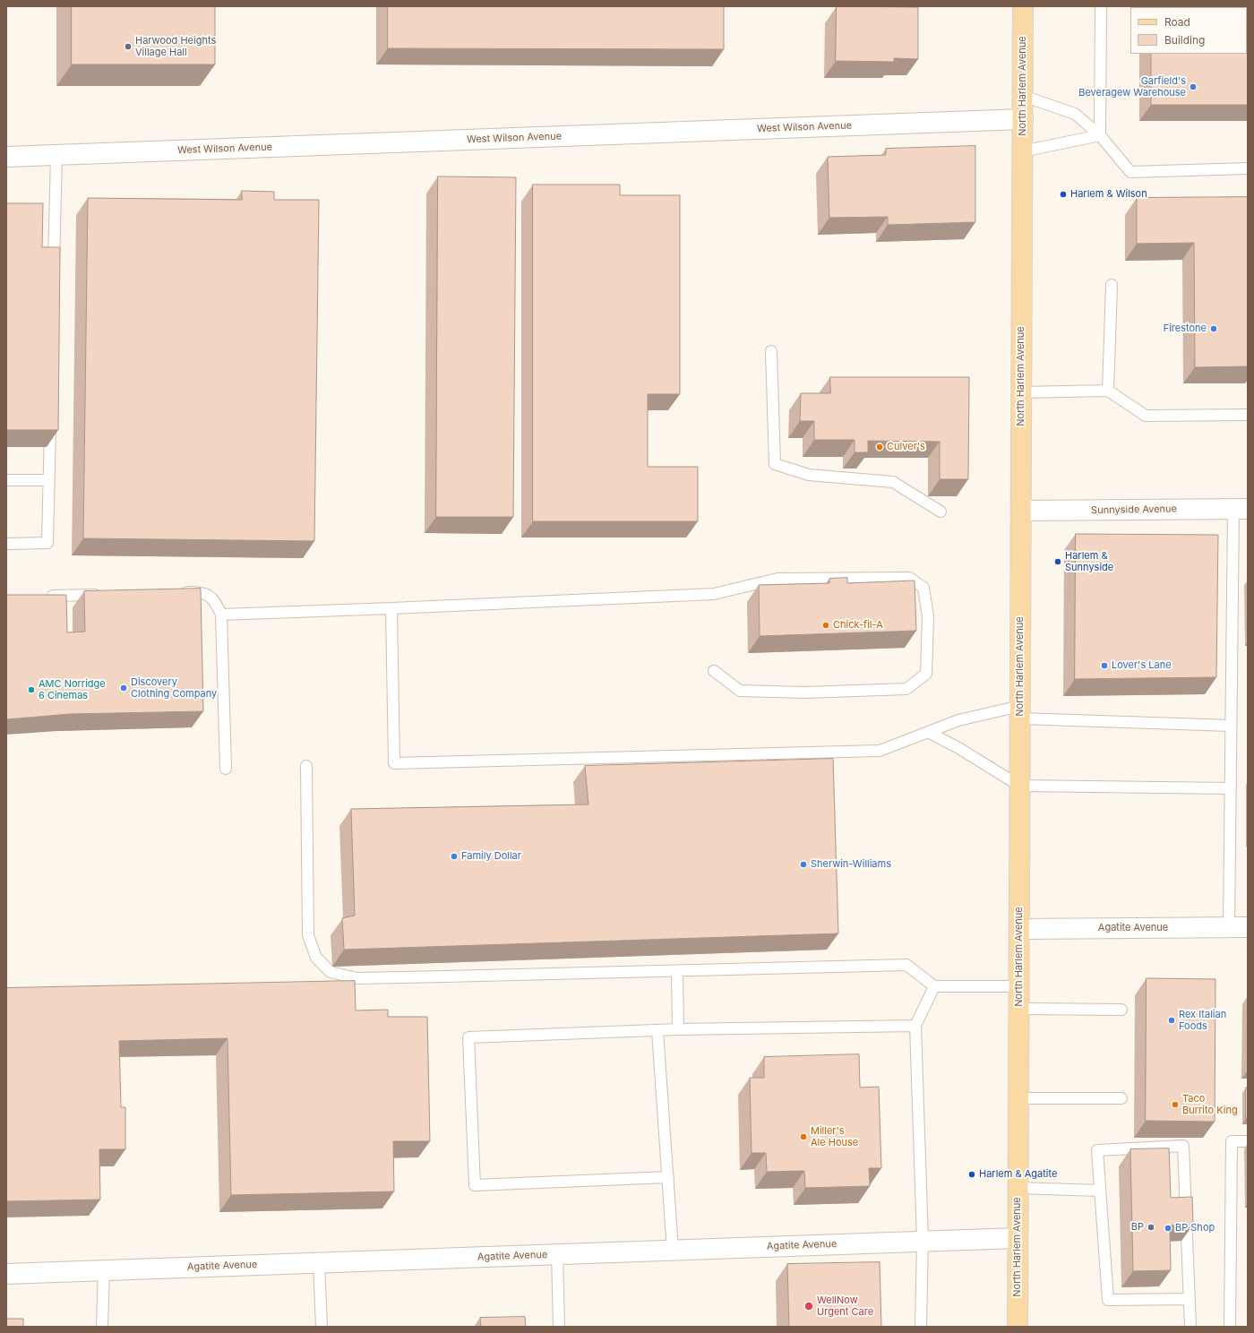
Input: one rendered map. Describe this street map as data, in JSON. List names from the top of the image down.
{
  "streets": {
    "main road": ["North Harlem Avenue"],
    "street": ["West Wilson Avenue", "Sunnyside Avenue", "Agatite Avenue"]
  },
  "crossings": [
    ["North Harlem Avenue", "West Wilson Avenue"],
    ["North Harlem Avenue", "Sunnyside Avenue"],
    ["North Harlem Avenue", "Agatite Avenue"]
  ],
  "places": [
    "Harwood Heights Village Hall",
    "Garfield's Beveragew Warehouse",
    "Harlem & Wilson",
    "Firestone",
    "Culver's",
    "Harlem & Sunnyside",
    "Chick-fil-A",
    "Lover's Lane",
    "Discovery Clothing Company",
    "AMC Norridge 6 Cinemas",
    "Family Dollar",
    "Sherwin-Williams",
    "Rex Italian Foods",
    "Taco Burrito King",
    "Miller's Ale House",
    "Harlem & Agatite",
    "BP",
    "BP Shop",
    "WellNow Urgent Care"
  ],
  "legend": ["Road", "Building"]
}
